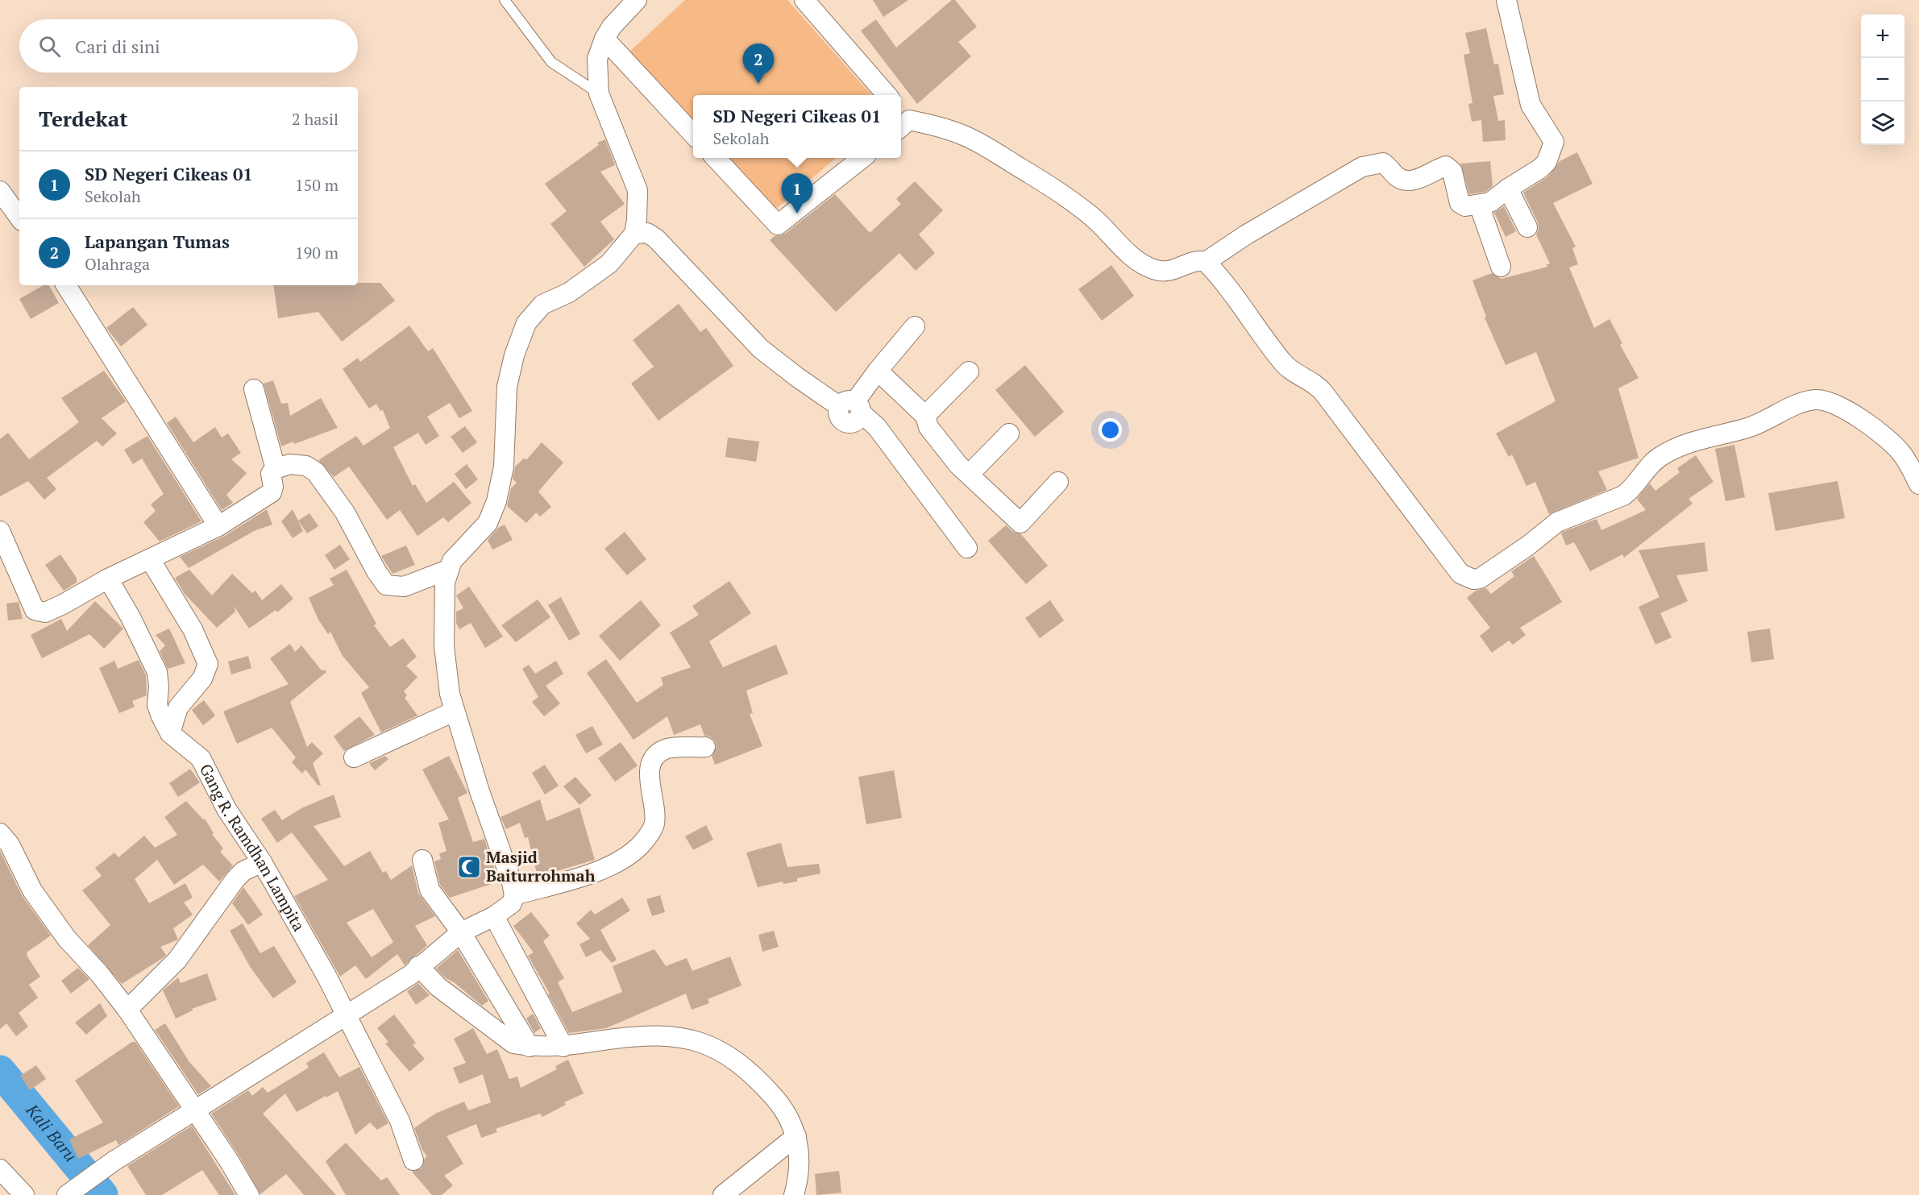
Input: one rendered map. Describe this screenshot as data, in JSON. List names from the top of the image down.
{
  "streets": {
    "street": ["Gang R. Ramdhan Lampita"]
  },
  "water": ["Kali Baru"],
  "places": {
    "mosque": ["Masjid Baiturrohmah"]
  },
  "page": {
    "map_buttons": ["+", "−"],
    "search": "Cari di sini",
    "pins": ["2", "1"],
    "heading": ["Terdekat", "2 hasil"],
    "popup": ["SD Negeri Cikeas 01", "Sekolah"],
    "list": [
      {
        "mark": "1",
        "name": "SD Negeri Cikeas 01",
        "note": "Sekolah",
        "value": "150 m"
      },
      {
        "mark": "2",
        "name": "Lapangan Tumas",
        "note": "Olahraga",
        "value": "190 m"
      }
    ]
  }
}
